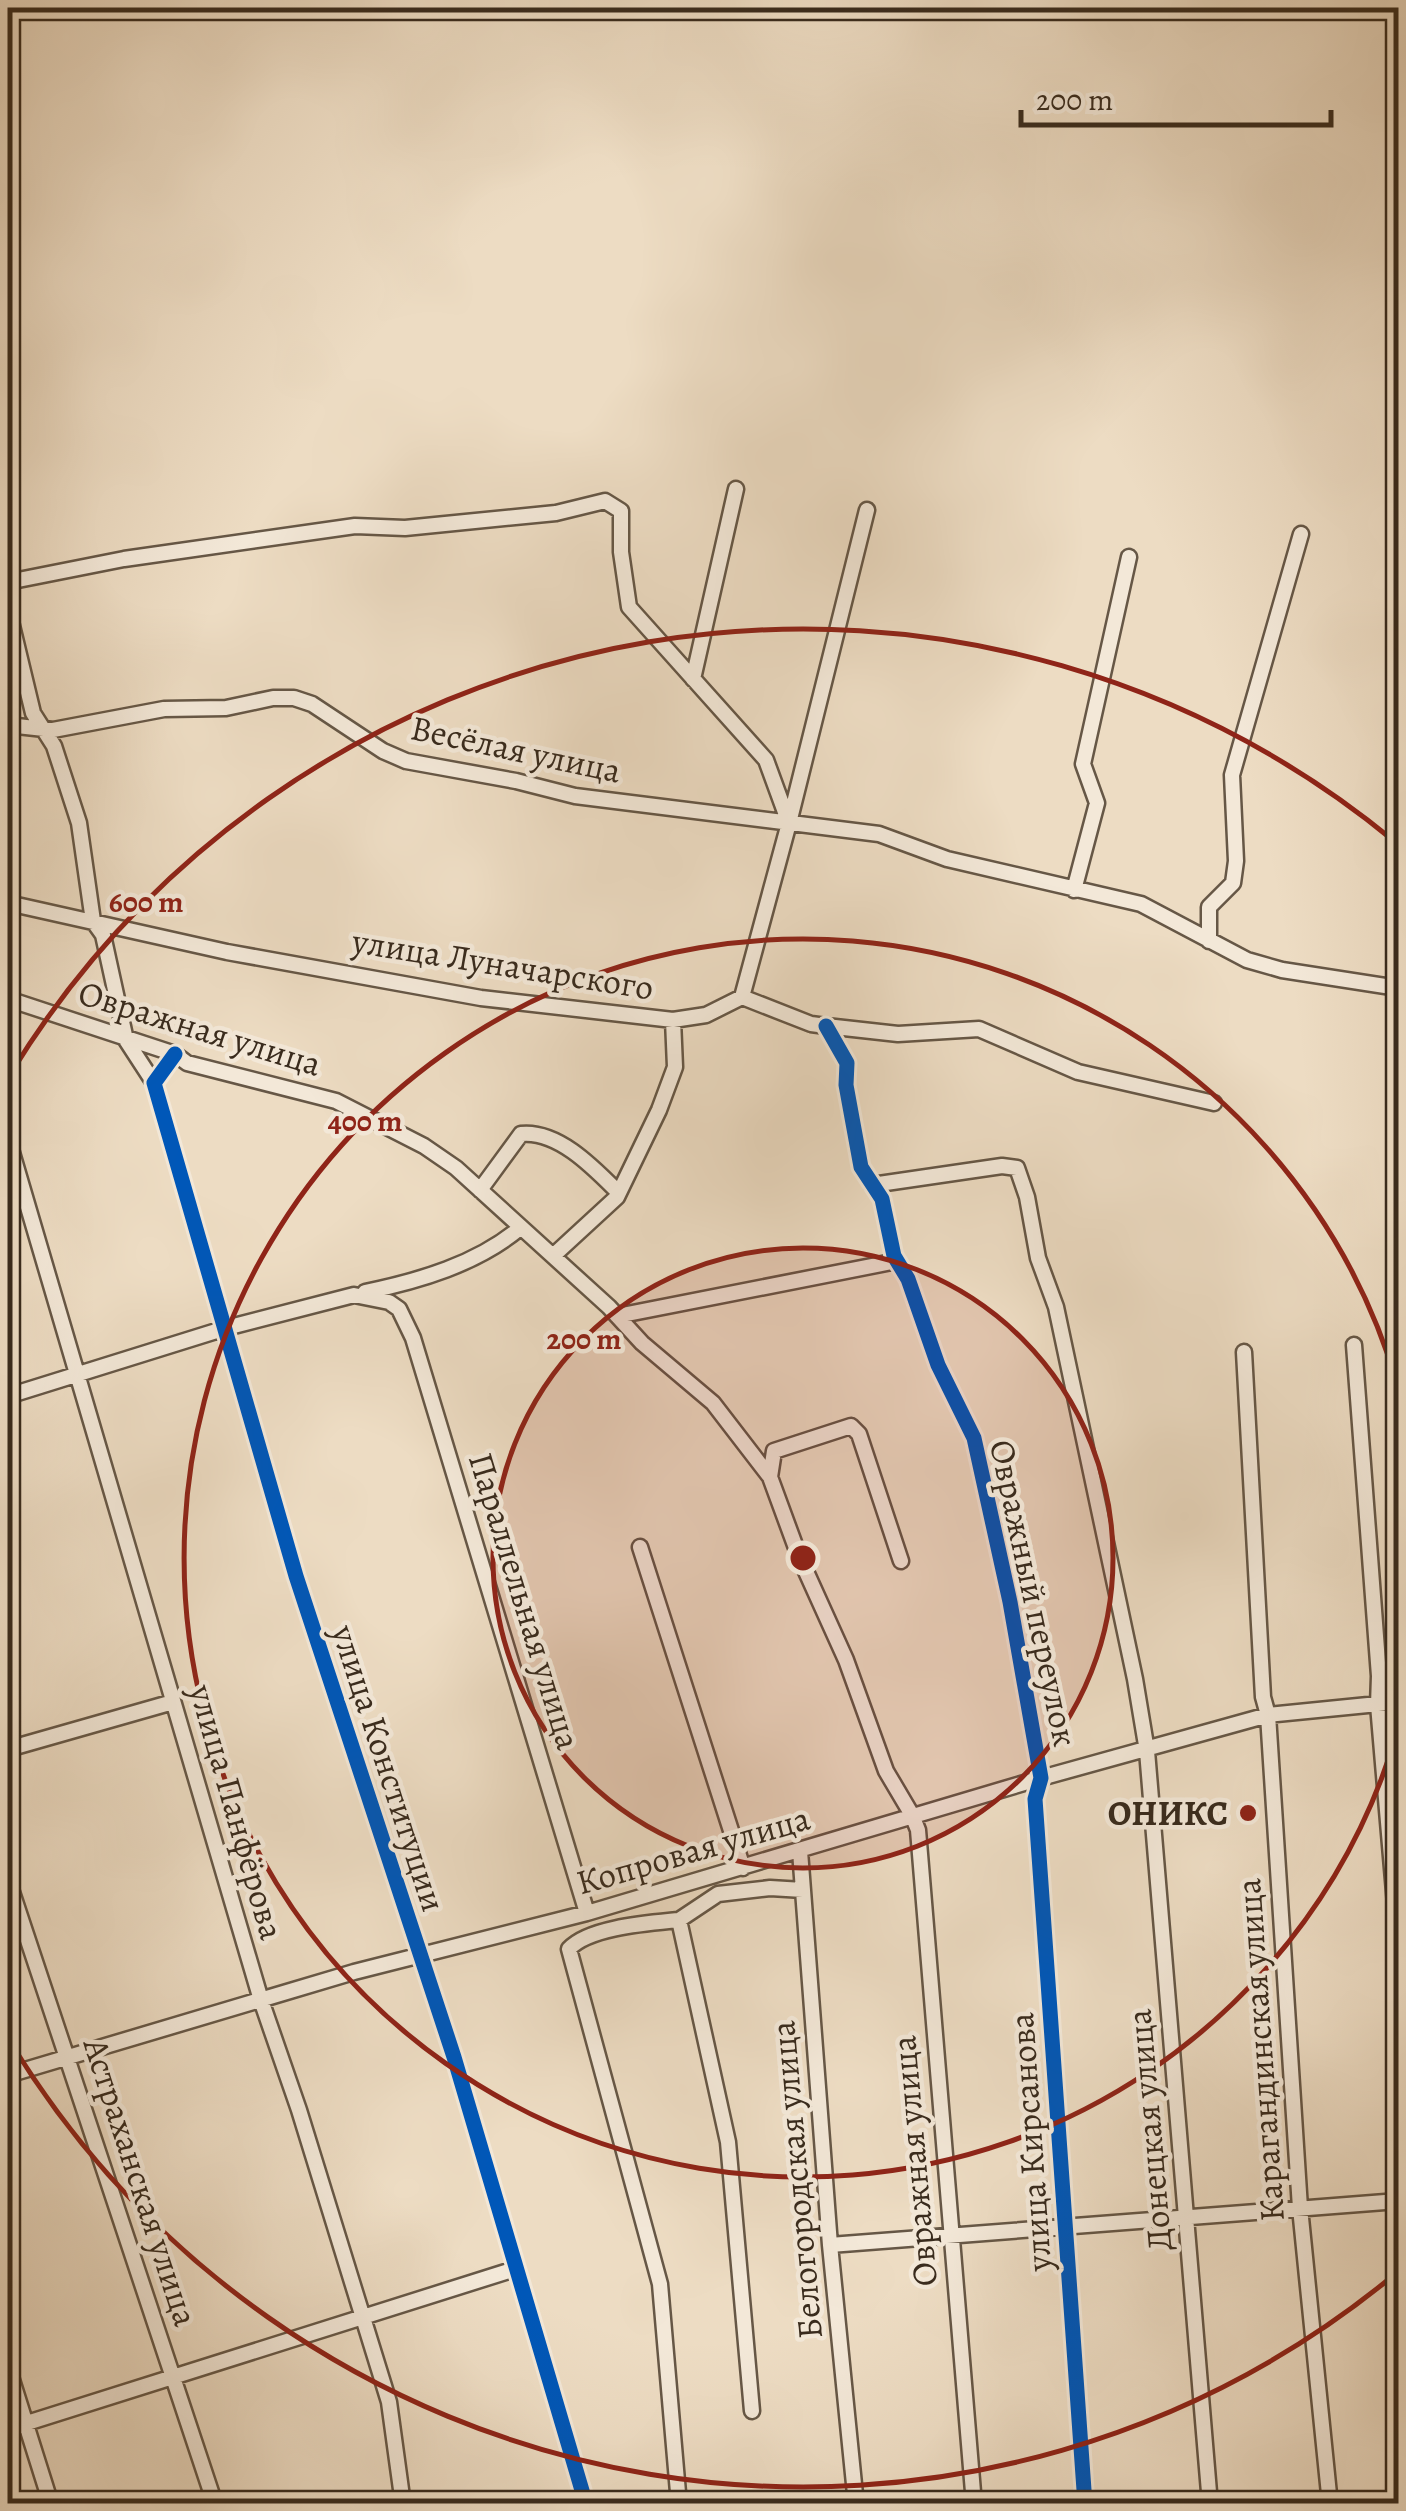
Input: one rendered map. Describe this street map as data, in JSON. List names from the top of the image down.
{
  "streets": {
    "street": [
      "Весёлая улица",
      "улица Луначарского",
      "Овражная улица",
      "Овражный переулок",
      "Параллельная улица",
      "улица Конституции",
      "улица Панфёрова",
      "Копровая улица",
      "Карагандинская улица",
      "Донецкая улица",
      "улица Кирсанова",
      "Белогородская улица",
      "Астраханская улица"
    ]
  },
  "crossings": [
    ["Овражная улица", "улица Конституции"],
    ["Овражная улица", "Копровая улица"],
    ["Овражный переулок", "Копровая улица"],
    ["Овражный переулок", "Донецкая улица"],
    ["Овражный переулок", "улица Кирсанова"],
    ["Параллельная улица", "Копровая улица"],
    ["улица Конституции", "Копровая улица"],
    ["улица Панфёрова", "Копровая улица"],
    ["Копровая улица", "Карагандинская улица"],
    ["Копровая улица", "Донецкая улица"],
    ["Копровая улица", "улица Кирсанова"],
    ["Копровая улица", "Белогородская улица"],
    ["Копровая улица", "Астраханская улица"]
  ],
  "places": ["ОНИКС"],
  "scale_bar": "200 m",
  "rings": ["600 m", "400 m", "200 m"]
}
